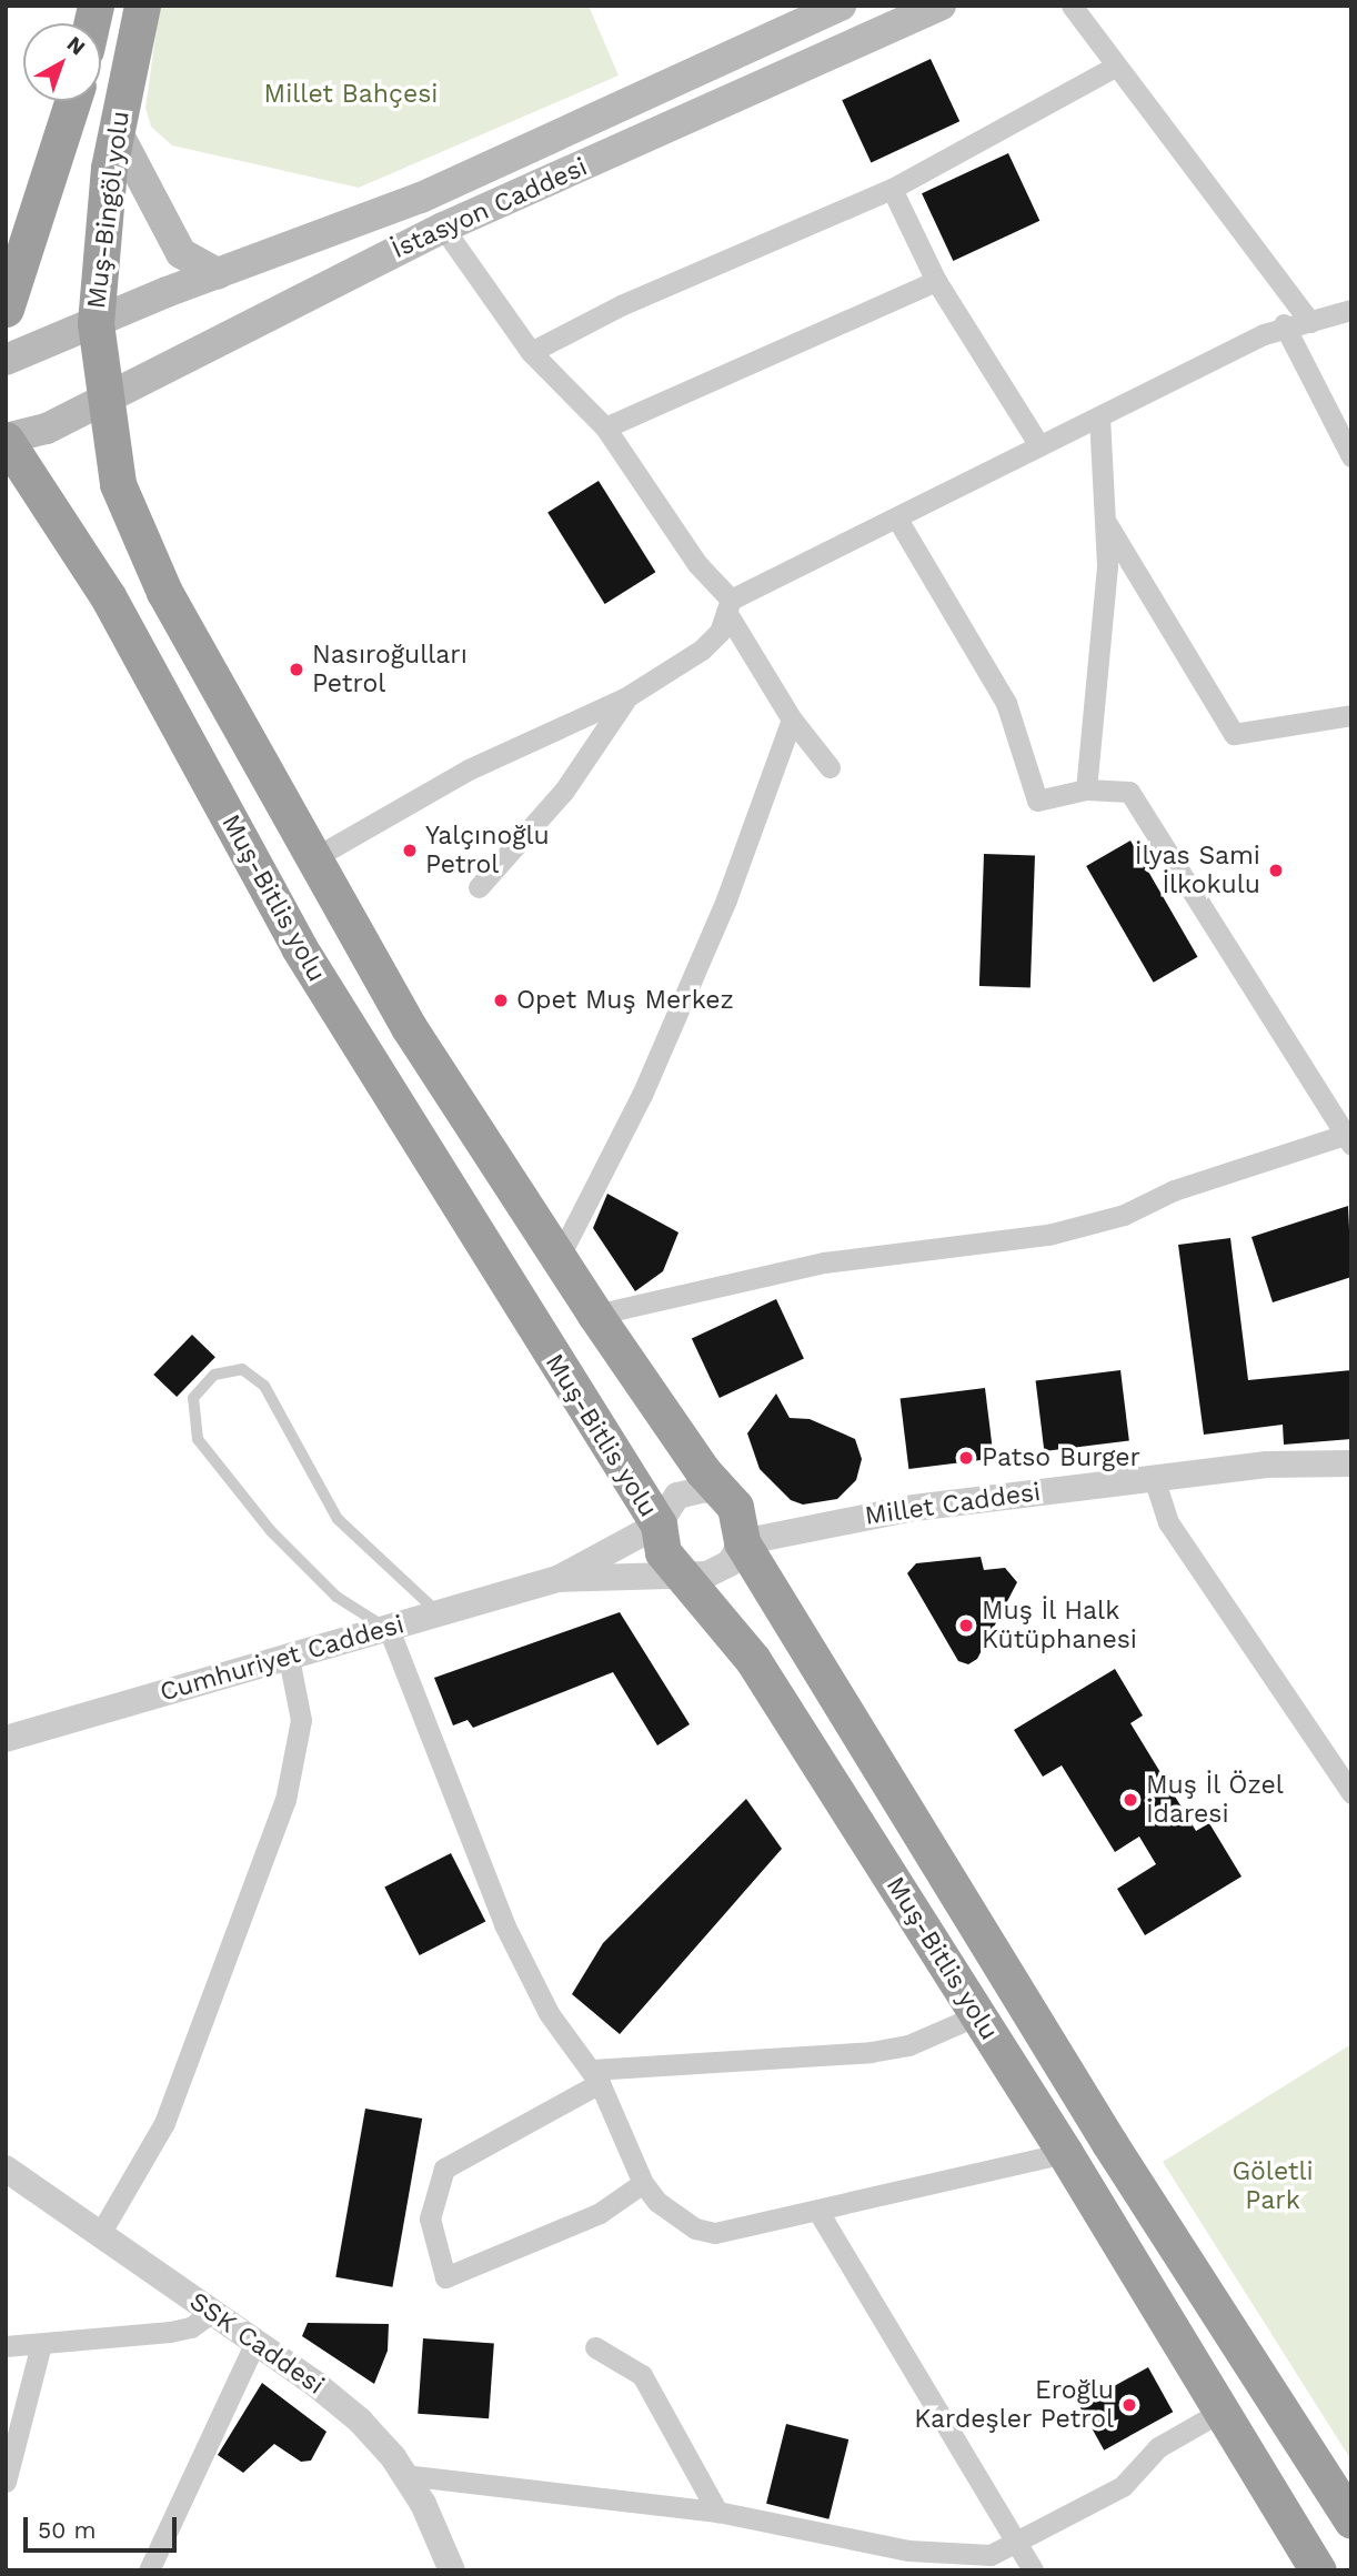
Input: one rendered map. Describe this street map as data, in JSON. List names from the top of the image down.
{
  "streets": {
    "highway": ["Muş-Bingöl yolu", "Muş-Bitlis yolu"],
    "main road": ["İstasyon Caddesi"],
    "street": ["Millet Caddesi", "Cumhuriyet Caddesi", "SSK Caddesi"]
  },
  "crossings": [
    ["İstasyon Caddesi", "Muş-Bingöl yolu"],
    ["İstasyon Caddesi", "Muş-Bitlis yolu"],
    ["Muş-Bingöl yolu", "Muş-Bitlis yolu"],
    ["Muş-Bitlis yolu", "Millet Caddesi"],
    ["Muş-Bitlis yolu", "Cumhuriyet Caddesi"],
    ["Millet Caddesi", "Cumhuriyet Caddesi"]
  ],
  "parks": ["Millet Bahçesi", "Göletli Park"],
  "places": [
    "Nasıroğulları Petrol",
    "Yalçınoğlu Petrol",
    "İlyas Sami İlkokulu",
    "Opet Muş Merkez",
    "Patso Burger",
    "Muş İl Halk Kütüphanesi",
    "Muş İl Özel İdaresi",
    "Eroğlu Kardeşler Petrol"
  ],
  "scale_bar": "50 m",
  "north": "top right"
}
